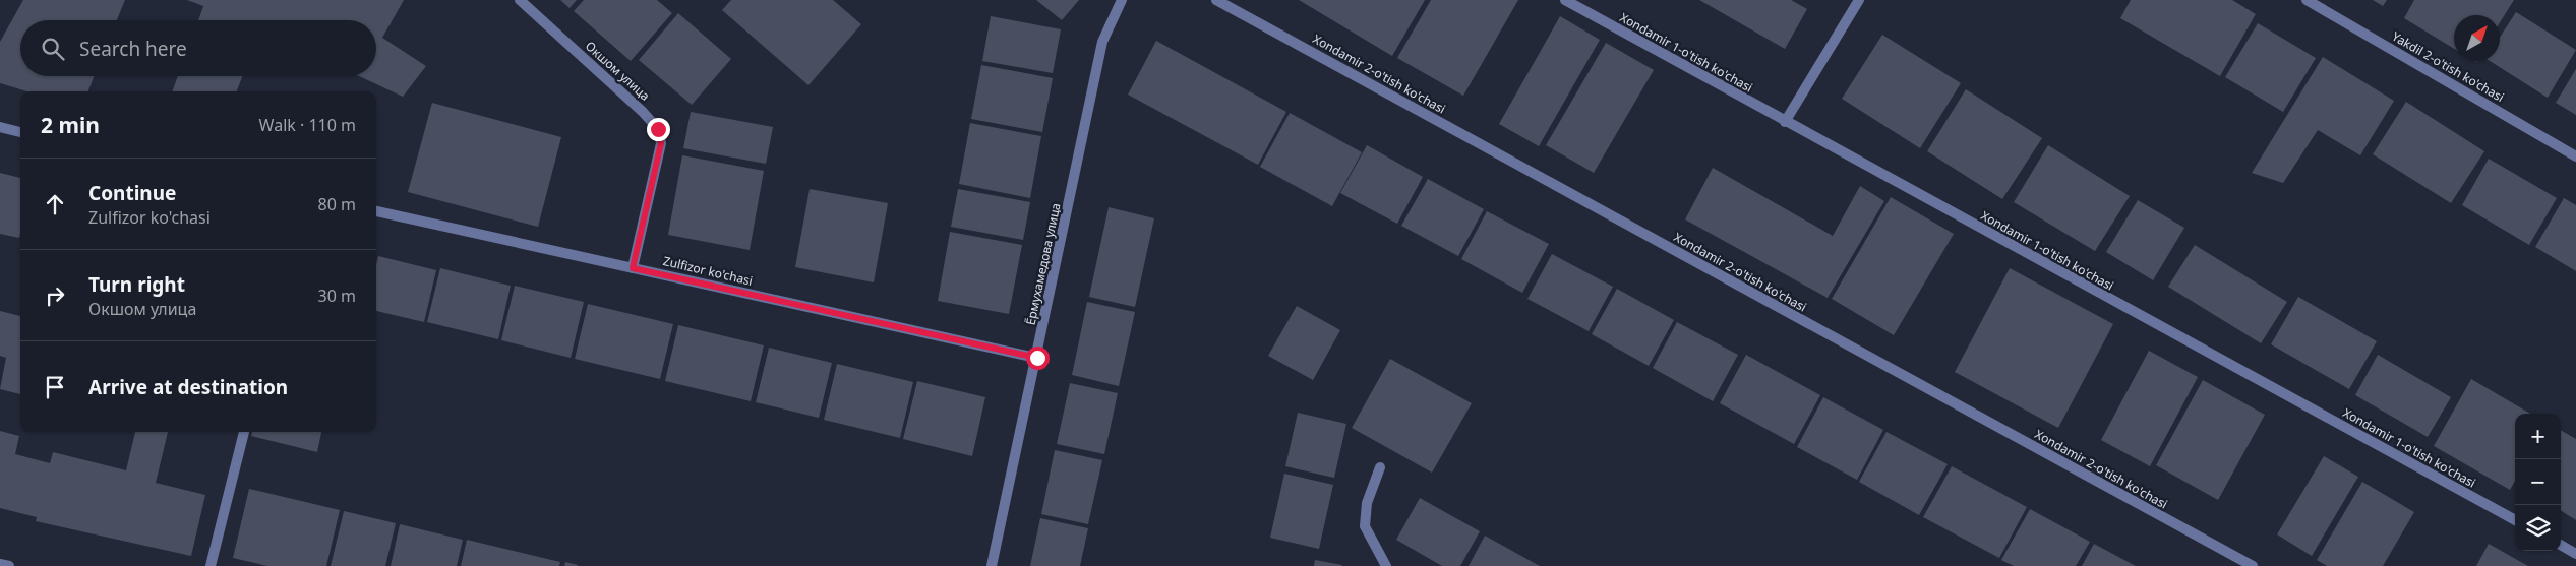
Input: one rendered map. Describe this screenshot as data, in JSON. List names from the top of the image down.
{
  "streets": {
    "street": [
      "Xondamir 1-o'tish ko'chasi",
      "Yakdil 2-o'tish ko'chasi",
      "Окшом улица",
      "Xondamir 2-o'tish ko'chasi",
      "Ёрмухамедова улица",
      "Zulfizor ko'chasi"
    ]
  },
  "crossings": [
    ["Окшом улица", "Zulfizor ko'chasi"],
    ["Ёрмухамедова улица", "Zulfizor ko'chasi"]
  ],
  "north": "top right",
  "page": {
    "search": "Search here",
    "heading": ["2 min", "Walk · 110 m"],
    "list": [
      ["Continue", "Zulfizor ko'chasi", "80 m"],
      ["Turn right", "Окшом улица", "30 m"],
      "Arrive at destination"
    ],
    "map_buttons": ["+", "−"]
  }
}
